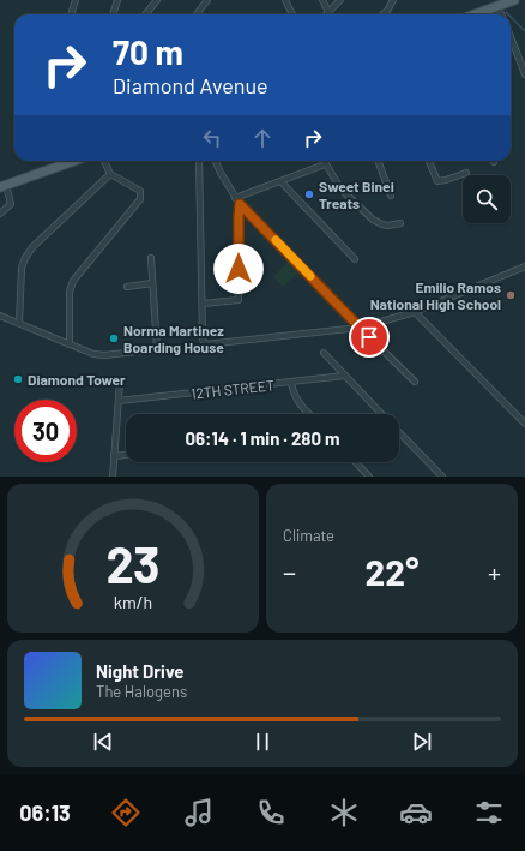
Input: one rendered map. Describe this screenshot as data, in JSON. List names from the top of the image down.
{
  "streets": {
    "street": ["12TH STREET"]
  },
  "places": [
    "Sweet Binei Treats",
    "Emilio Ramos National High School",
    "Norma Martinez Boarding House",
    "Diamond Tower"
  ],
  "page": {
    "turn": ["70 m", "Diamond Avenue"],
    "limit": "30",
    "trip": "06:14 · 1 min · 280 m",
    "tile": "Climate",
    "heat": ["−", "22°", "+"],
    "song": ["Night Drive", "The Halogens"],
    "tabs": "06:13",
    "gauge": ["23", "km/h"]
  }
}
